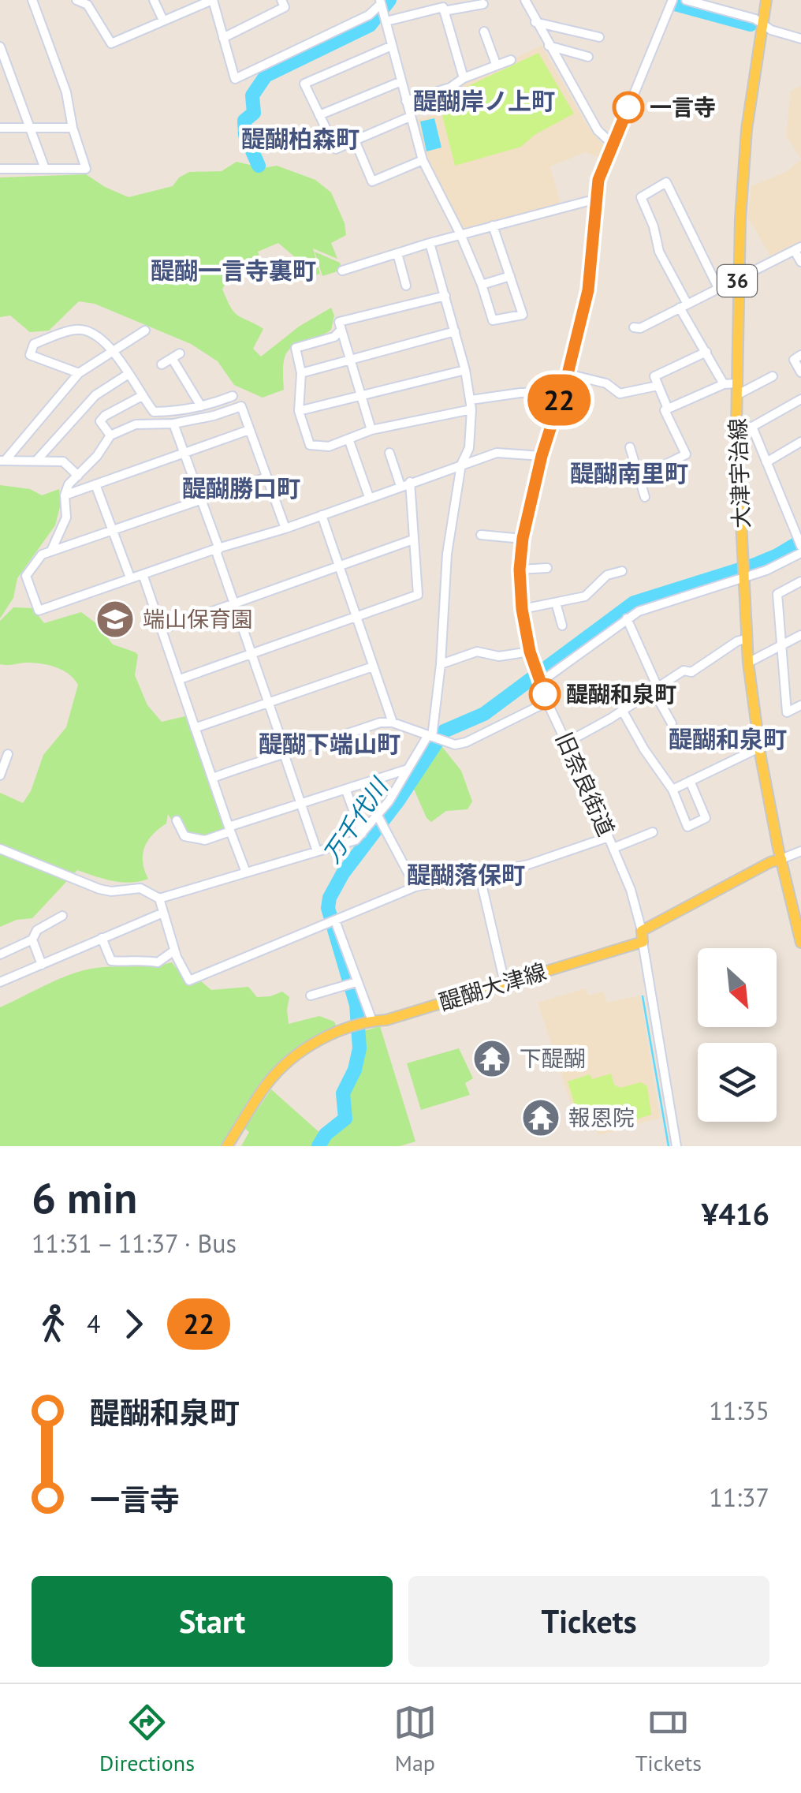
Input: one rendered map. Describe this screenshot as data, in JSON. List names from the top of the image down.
{
  "streets": {
    "main road": ["36", "大津宇治線", "醍醐大津線"],
    "street": ["旧奈良街道"]
  },
  "crossings": [
    ["大津宇治線", "醍醐大津線"],
    ["旧奈良街道", "醍醐大津線"]
  ],
  "districts": [
    "醍醐岸ノ上町",
    "醍醐柏森町",
    "醍醐一言寺裏町",
    "醍醐南里町",
    "醍醐勝口町",
    "醍醐和泉町",
    "醍醐下端山町",
    "醍醐落保町"
  ],
  "water": ["万千代川"],
  "places": {
    "other": ["一言寺", "醍醐和泉町"],
    "school or university": ["端山保育園"],
    "temple": ["下醍醐", "報恩院"]
  },
  "lines": ["bus line 22"],
  "north": "bottom right",
  "page": {
    "on_map": "22",
    "heading": ["6 min", "11:31 – 11:37 · Bus", "¥416"],
    "legs": ["4", "22"],
    "list": [
      {
        "name": "醍醐和泉町",
        "value": "11:35"
      },
      {
        "name": "一言寺",
        "value": "11:37"
      }
    ],
    "buttons": ["Start", "Tickets"],
    "tabs": ["Directions", "Map", "Tickets"]
  }
}
